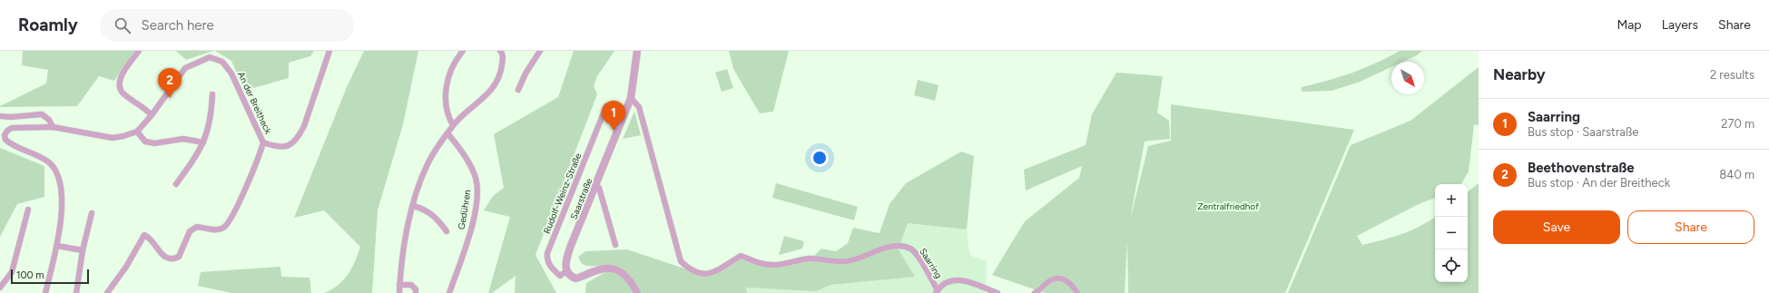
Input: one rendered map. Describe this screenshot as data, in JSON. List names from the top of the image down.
{
  "streets": {
    "street": [
      "An der Breitheck",
      "Rudolf-Weinz-Straße",
      "Saarstraße",
      "Gedühren",
      "Saarring"
    ]
  },
  "crossings": [
    ["Rudolf-Weinz-Straße", "Saarstraße"],
    ["Saarstraße", "Saarring"]
  ],
  "parks": ["Zentralfriedhof"],
  "scale_bar": "100 m",
  "north": "bottom right",
  "page": {
    "header": "Roamly",
    "search": "Search here",
    "nav": ["Map", "Layers", "Share"],
    "heading": ["Nearby", "2 results"],
    "pins": ["2", "1"],
    "list": [
      {
        "mark": "1",
        "name": "Saarring",
        "note": "Bus stop · Saarstraße",
        "value": "270 m"
      },
      {
        "mark": "2",
        "name": "Beethovenstraße",
        "note": "Bus stop · An der Breitheck",
        "value": "840 m"
      }
    ],
    "map_buttons": ["+", "−"],
    "buttons": ["Save", "Share"],
    "scale": "100 m"
  }
}
